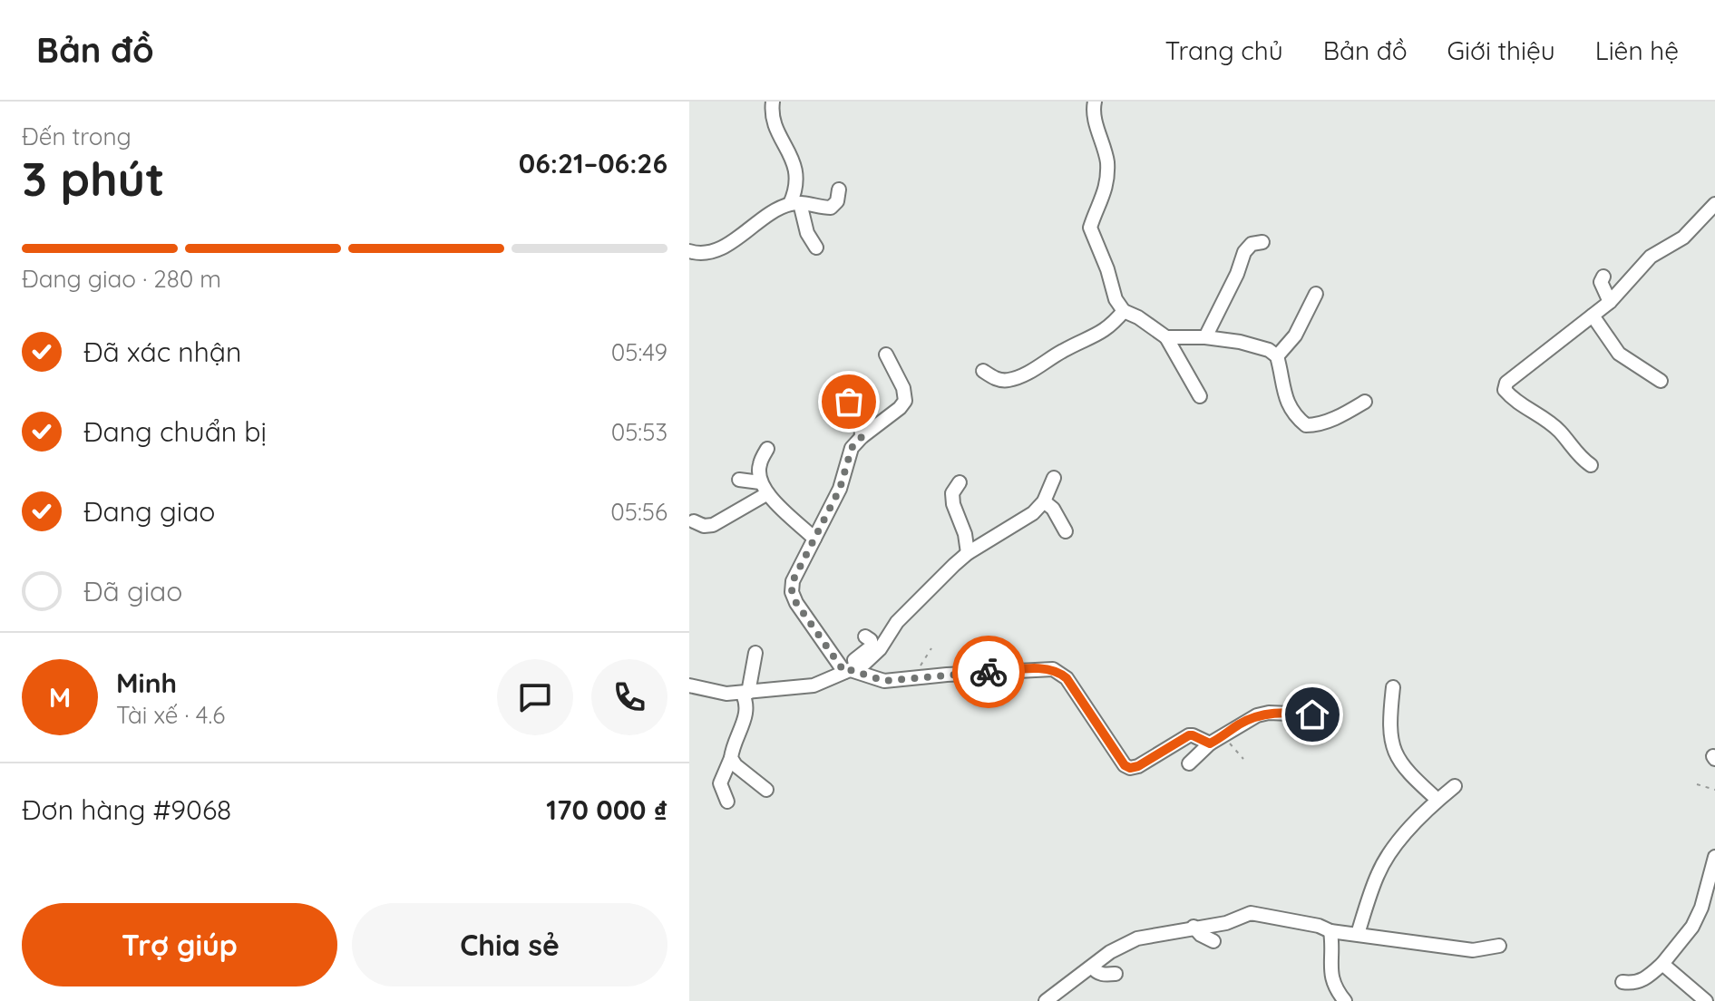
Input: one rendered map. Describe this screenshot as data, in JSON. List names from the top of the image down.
{
  "page": {
    "header": "Bản đồ",
    "nav": [
      "Trang chủ",
      "Bản đồ",
      "Giới thiệu",
      "Liên hệ"
    ],
    "heading": ["3 phút", "Đến trong", "06:21–06:26"],
    "panel": [
      "Minh",
      "Tài xế · 4.6",
      "Đơn hàng #9068",
      "170 000 ₫"
    ],
    "bar": "Đang giao · 280 m",
    "list": [
      ["Đã xác nhận", "05:49"],
      ["Đang chuẩn bị", "05:53"],
      ["Đang giao", "05:56"],
      "Đã giao"
    ],
    "round": "M",
    "buttons": ["Trợ giúp", "Chia sẻ"]
  }
}
